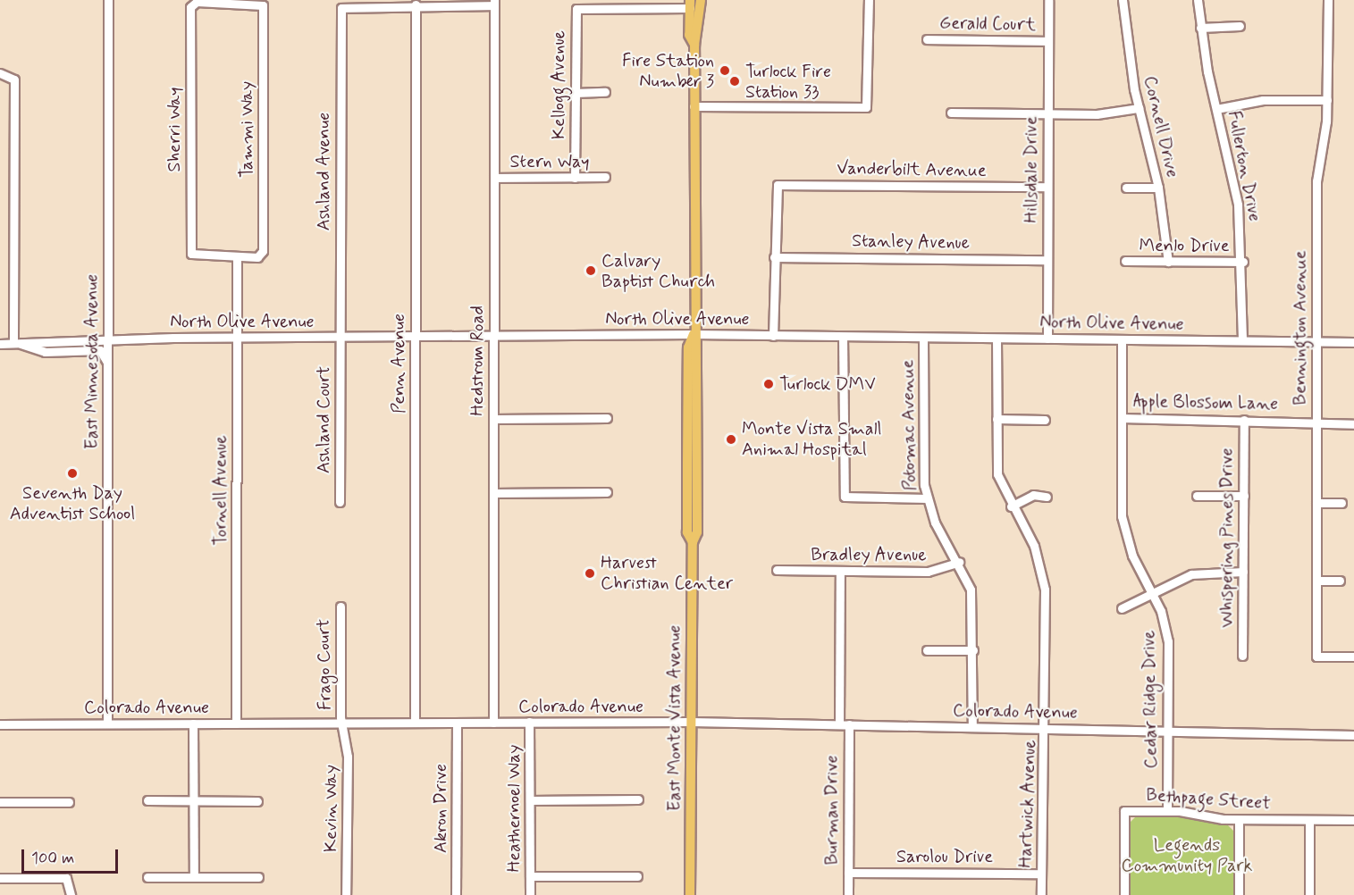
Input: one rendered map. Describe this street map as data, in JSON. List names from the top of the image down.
{
  "streets": {
    "main road": ["East Monte Vista Avenue"],
    "street": [
      "Gerald Court",
      "Kellogg Avenue",
      "Cornell Drive",
      "Sherri Way",
      "Tammi Way",
      "Stern Way",
      "Fullerton Drive",
      "Vanderbilt Avenue",
      "Hillsdale Drive",
      "Ashland Avenue",
      "Stanley Avenue",
      "Menlo Drive",
      "North Olive Avenue",
      "Bennington Avenue",
      "Hedstrom Road",
      "East Minnesota Avenue",
      "Penn Avenue",
      "Apple Blossom Lane",
      "Ashland Court",
      "Potomac Avenue",
      "Tornell Avenue",
      "Whispering Pines Drive",
      "Bradley Avenue",
      "Frago Court",
      "Cedar Ridge Drive",
      "Colorado Avenue",
      "Bethpage Street",
      "Hartwick Avenue",
      "Kevin Way",
      "Akron Drive",
      "Heathernoel Way",
      "Burman Drive",
      "Sarolou Drive"
    ]
  },
  "crossings": [
    ["Gerald Court", "Hillsdale Drive"],
    ["Kellogg Avenue", "Stern Way"],
    ["Kellogg Avenue", "East Monte Vista Avenue"],
    ["Cornell Drive", "Menlo Drive"],
    ["Sherri Way", "Tammi Way"],
    ["Sherri Way", "Tornell Avenue"],
    ["Tammi Way", "Tornell Avenue"],
    ["Stern Way", "Hedstrom Road"],
    ["Fullerton Drive", "Menlo Drive"],
    ["Fullerton Drive", "North Olive Avenue"],
    ["Vanderbilt Avenue", "Hillsdale Drive"],
    ["Vanderbilt Avenue", "Stanley Avenue"],
    ["Hillsdale Drive", "Stanley Avenue"],
    ["Hillsdale Drive", "North Olive Avenue"],
    ["Ashland Avenue", "North Olive Avenue"],
    ["Ashland Avenue", "Penn Avenue"],
    ["Ashland Avenue", "Ashland Court"],
    ["North Olive Avenue", "Bennington Avenue"],
    ["North Olive Avenue", "Hedstrom Road"],
    ["North Olive Avenue", "East Minnesota Avenue"],
    ["North Olive Avenue", "Penn Avenue"],
    ["North Olive Avenue", "Ashland Court"],
    ["North Olive Avenue", "Potomac Avenue"],
    ["North Olive Avenue", "Tornell Avenue"],
    ["North Olive Avenue", "Cedar Ridge Drive"],
    ["North Olive Avenue", "East Monte Vista Avenue"],
    ["North Olive Avenue", "Hartwick Avenue"],
    ["Bennington Avenue", "Apple Blossom Lane"],
    ["Hedstrom Road", "Colorado Avenue"],
    ["East Minnesota Avenue", "Colorado Avenue"],
    ["Penn Avenue", "Colorado Avenue"],
    ["Apple Blossom Lane", "Whispering Pines Drive"],
    ["Apple Blossom Lane", "Cedar Ridge Drive"],
    ["Potomac Avenue", "Bradley Avenue"],
    ["Potomac Avenue", "Colorado Avenue"],
    ["Tornell Avenue", "Colorado Avenue"],
    ["Frago Court", "Colorado Avenue"],
    ["Frago Court", "Kevin Way"],
    ["Cedar Ridge Drive", "Colorado Avenue"],
    ["Cedar Ridge Drive", "Bethpage Street"],
    ["Colorado Avenue", "East Monte Vista Avenue"],
    ["Colorado Avenue", "Hartwick Avenue"],
    ["Colorado Avenue", "Kevin Way"],
    ["Colorado Avenue", "Akron Drive"],
    ["Colorado Avenue", "Heathernoel Way"],
    ["Colorado Avenue", "Burman Drive"],
    ["Hartwick Avenue", "Sarolou Drive"],
    ["Burman Drive", "Sarolou Drive"]
  ],
  "parks": ["Legends Community Park"],
  "places": [
    "Fire Station Number 3",
    "Turlock Fire Station 33",
    "Calvary Baptist Church",
    "Turlock DMV",
    "Monte Vista Small Animal Hospital",
    "Seventh Day Adventist School",
    "Harvest Christian Center"
  ],
  "scale_bar": "100 m"
}
